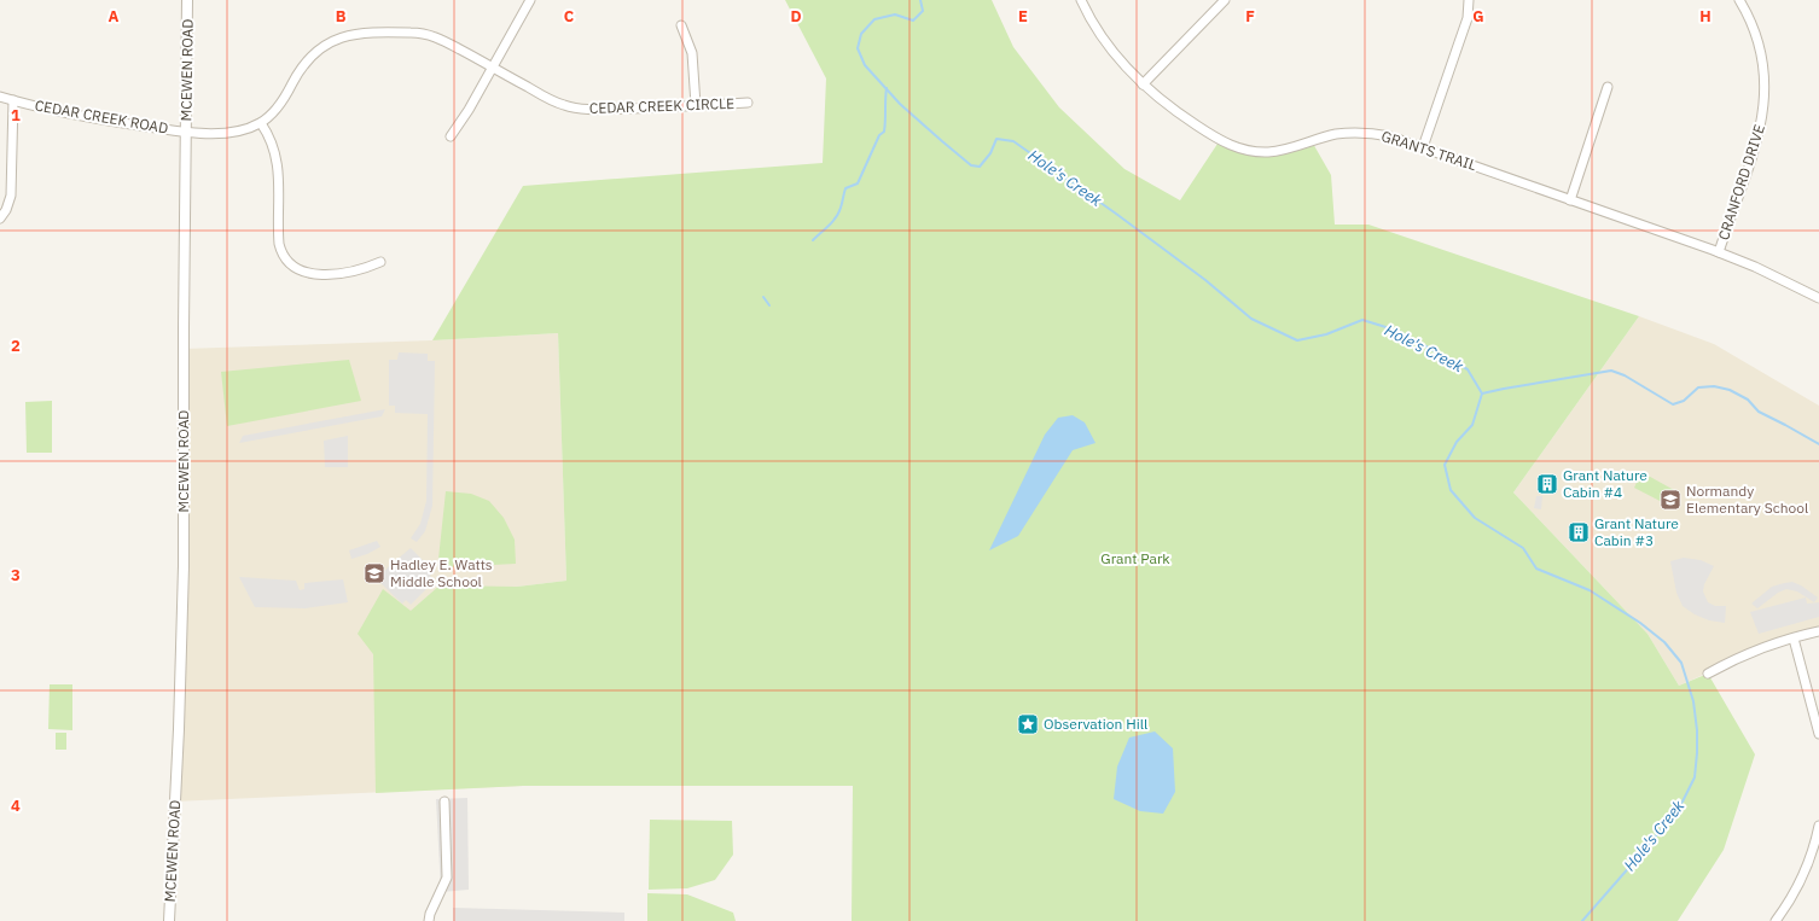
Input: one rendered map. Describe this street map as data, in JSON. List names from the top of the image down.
{
  "streets": {
    "street": [
      "MCEWEN ROAD",
      "CEDAR CREEK CIRCLE",
      "CEDAR CREEK ROAD",
      "GRANTS TRAIL",
      "CRANFORD DRIVE"
    ]
  },
  "crossings": [
    ["MCEWEN ROAD", "CEDAR CREEK ROAD"],
    ["CEDAR CREEK CIRCLE", "CEDAR CREEK ROAD"],
    ["GRANTS TRAIL", "CRANFORD DRIVE"]
  ],
  "water": ["Hole's Creek"],
  "parks": ["Grant Park"],
  "places": {
    "building": ["Grant Nature Cabin #4", "Grant Nature Cabin #3"],
    "school or university": ["Normandy Elementary School", "Hadley E. Watts Middle School"],
    "place": ["Observation Hill"]
  },
  "grid": {
    "columns": [
      "A",
      "B",
      "C",
      "D",
      "E",
      "F",
      "G",
      "H"
    ],
    "rows": [
      "1",
      "2",
      "3",
      "4"
    ]
  }
}
